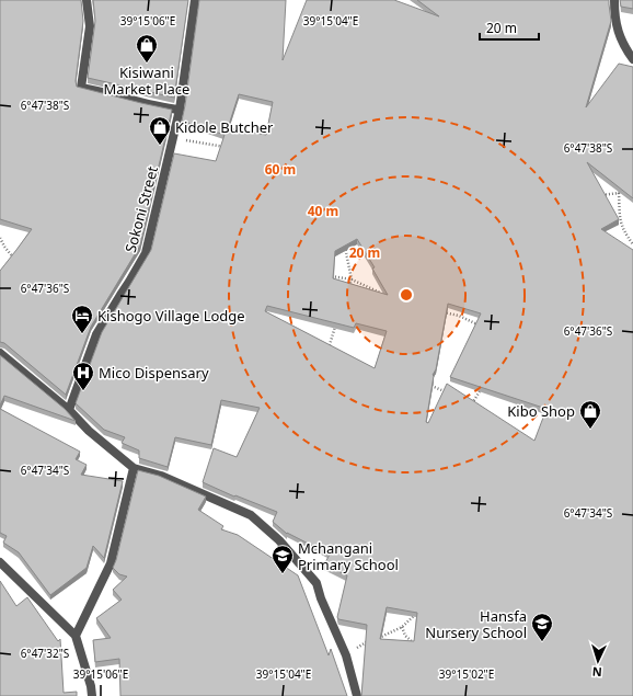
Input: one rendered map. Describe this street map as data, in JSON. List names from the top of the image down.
{
  "streets": {
    "street": ["Sokoni Street"]
  },
  "places": {
    "shop": ["Kisiwani Market Place", "Kidole Butcher", "Kibo Shop"],
    "hotel": ["Kishogo Village Lodge"],
    "hospital": ["Mico Dispensary"],
    "school or university": ["Mchangani Primary School", "Hansfa Nursery School"]
  },
  "scale_bar": "20 m",
  "north": "bottom",
  "coordinates": [
    "39°15'06\"E",
    "39°15'04\"E",
    "6°47'38\"S",
    "6°47'36\"S",
    "6°47'34\"S",
    "6°47'32\"S",
    "39°15'02\"E"
  ],
  "rings": ["60 m", "40 m", "20 m"]
}
